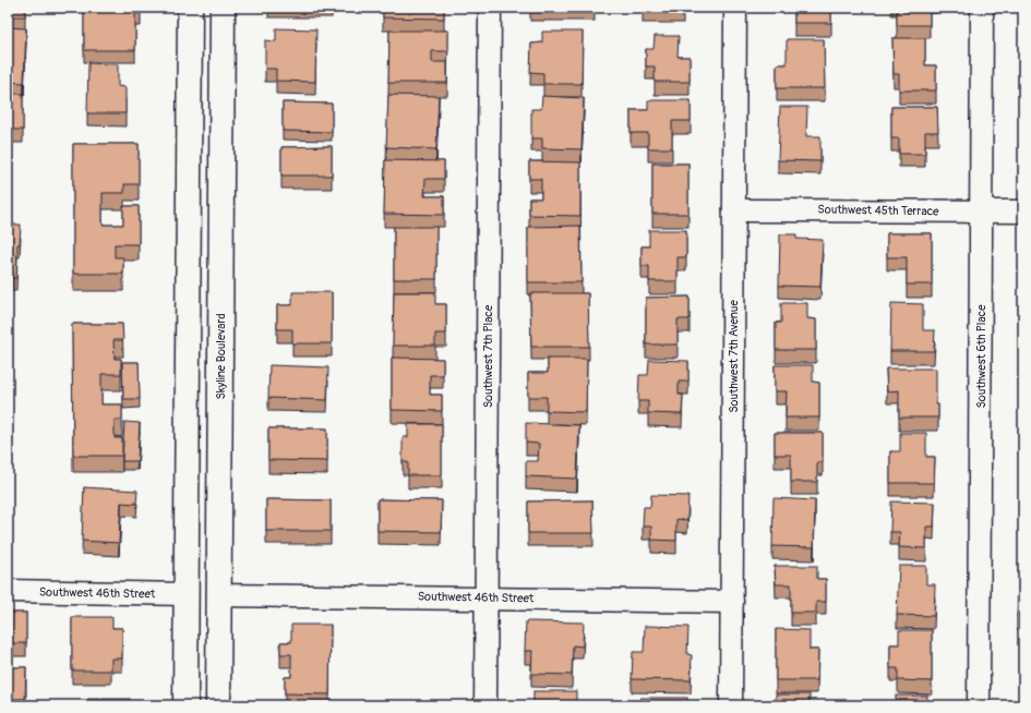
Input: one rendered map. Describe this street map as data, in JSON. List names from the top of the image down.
{
  "streets": {
    "street": [
      "Southwest 45th Terrace",
      "Skyline Boulevard",
      "Southwest 7th Place",
      "Southwest 7th Avenue",
      "Southwest 6th Place",
      "Southwest 46th Street"
    ]
  },
  "crossings": [
    ["Southwest 45th Terrace", "Southwest 7th Avenue"],
    ["Southwest 45th Terrace", "Southwest 6th Place"],
    ["Skyline Boulevard", "Southwest 46th Street"],
    ["Southwest 7th Place", "Southwest 46th Street"],
    ["Southwest 7th Avenue", "Southwest 46th Street"]
  ]
}
